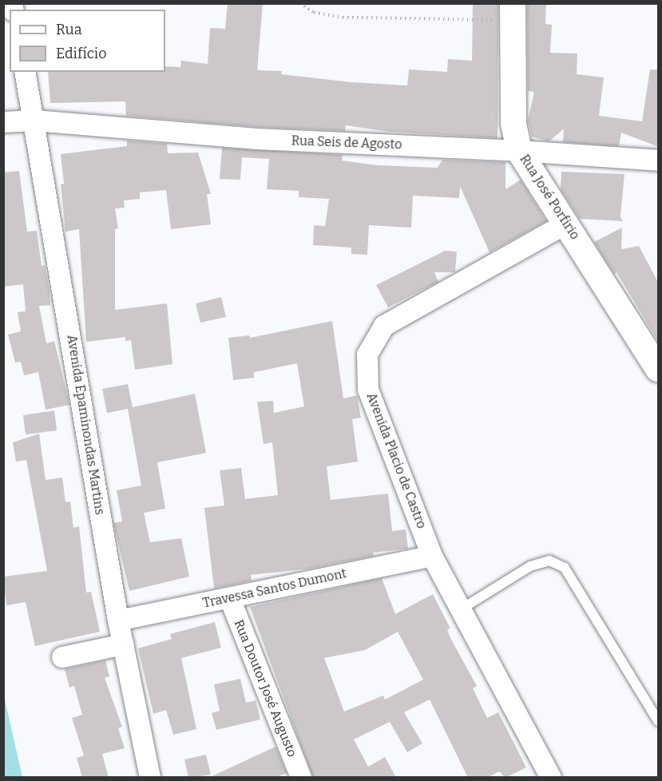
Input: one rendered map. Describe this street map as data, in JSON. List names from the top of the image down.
{
  "streets": {
    "street": [
      "Rua Seis de Agosto",
      "Rua José Porfirio",
      "Avenida Epaminondas Martins",
      "Avenida Placio de Castro",
      "Travessa Santos Dumont",
      "Rua Doutor José Augusto"
    ]
  },
  "crossings": [
    ["Rua Seis de Agosto", "Rua José Porfirio"],
    ["Rua Seis de Agosto", "Avenida Epaminondas Martins"],
    ["Rua José Porfirio", "Avenida Placio de Castro"],
    ["Avenida Epaminondas Martins", "Travessa Santos Dumont"],
    ["Avenida Placio de Castro", "Travessa Santos Dumont"],
    ["Travessa Santos Dumont", "Rua Doutor José Augusto"]
  ],
  "legend": ["Rua", "Edifício"]
}
